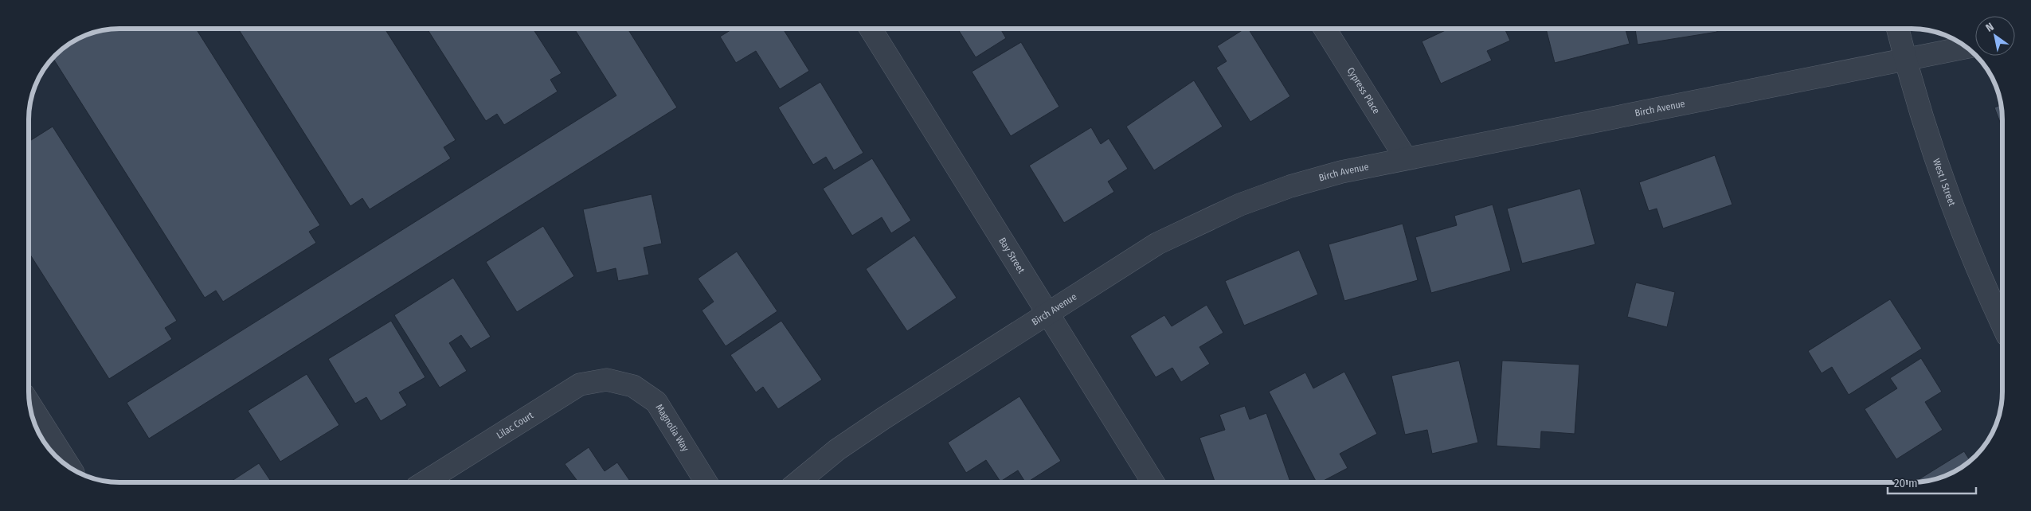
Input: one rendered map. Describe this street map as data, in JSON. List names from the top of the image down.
{
  "streets": {
    "street": [
      "Cypress Place",
      "Birch Avenue",
      "West I Street",
      "Bay Street",
      "Lilac Court",
      "Magnolia Way"
    ]
  },
  "crossings": [
    ["Cypress Place", "Birch Avenue"],
    ["Birch Avenue", "West I Street"],
    ["Birch Avenue", "Bay Street"],
    ["Lilac Court", "Magnolia Way"]
  ],
  "scale_bar": "20 m",
  "north": "top left"
}
